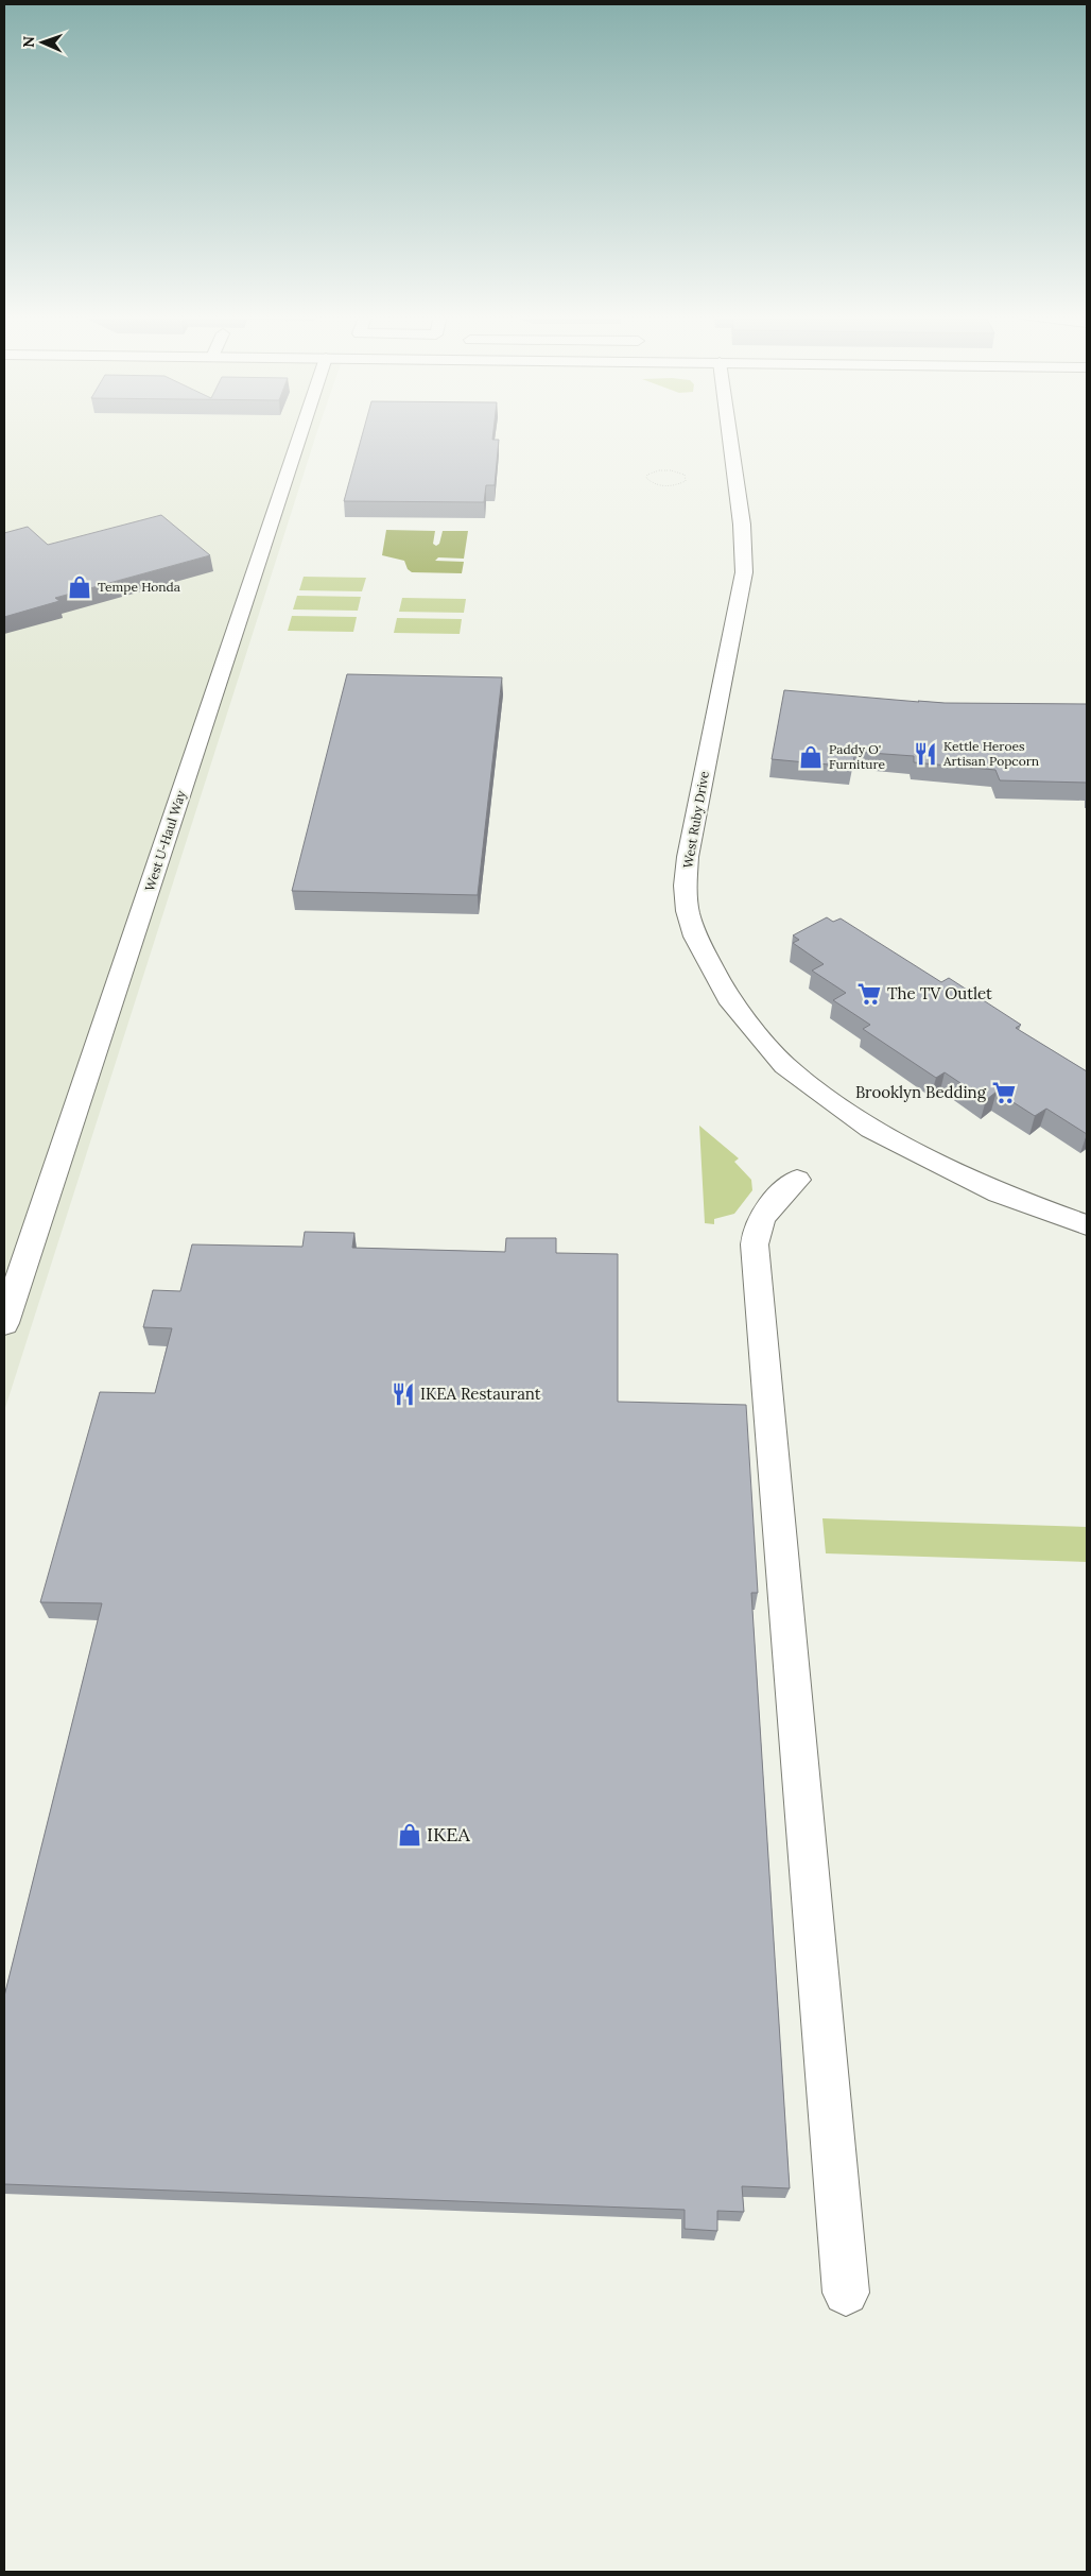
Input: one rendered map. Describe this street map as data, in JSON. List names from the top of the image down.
{
  "streets": {
    "street": ["West Ruby Drive", "West U-Haul Way"]
  },
  "places": {
    "shop": ["Tempe Honda", "Paddy O' Furniture", "IKEA"],
    "restaurant": ["Kettle Heroes Artisan Popcorn", "IKEA Restaurant"],
    "supermarket": ["The TV Outlet", "Brooklyn Bedding"]
  },
  "north": "left"
}
